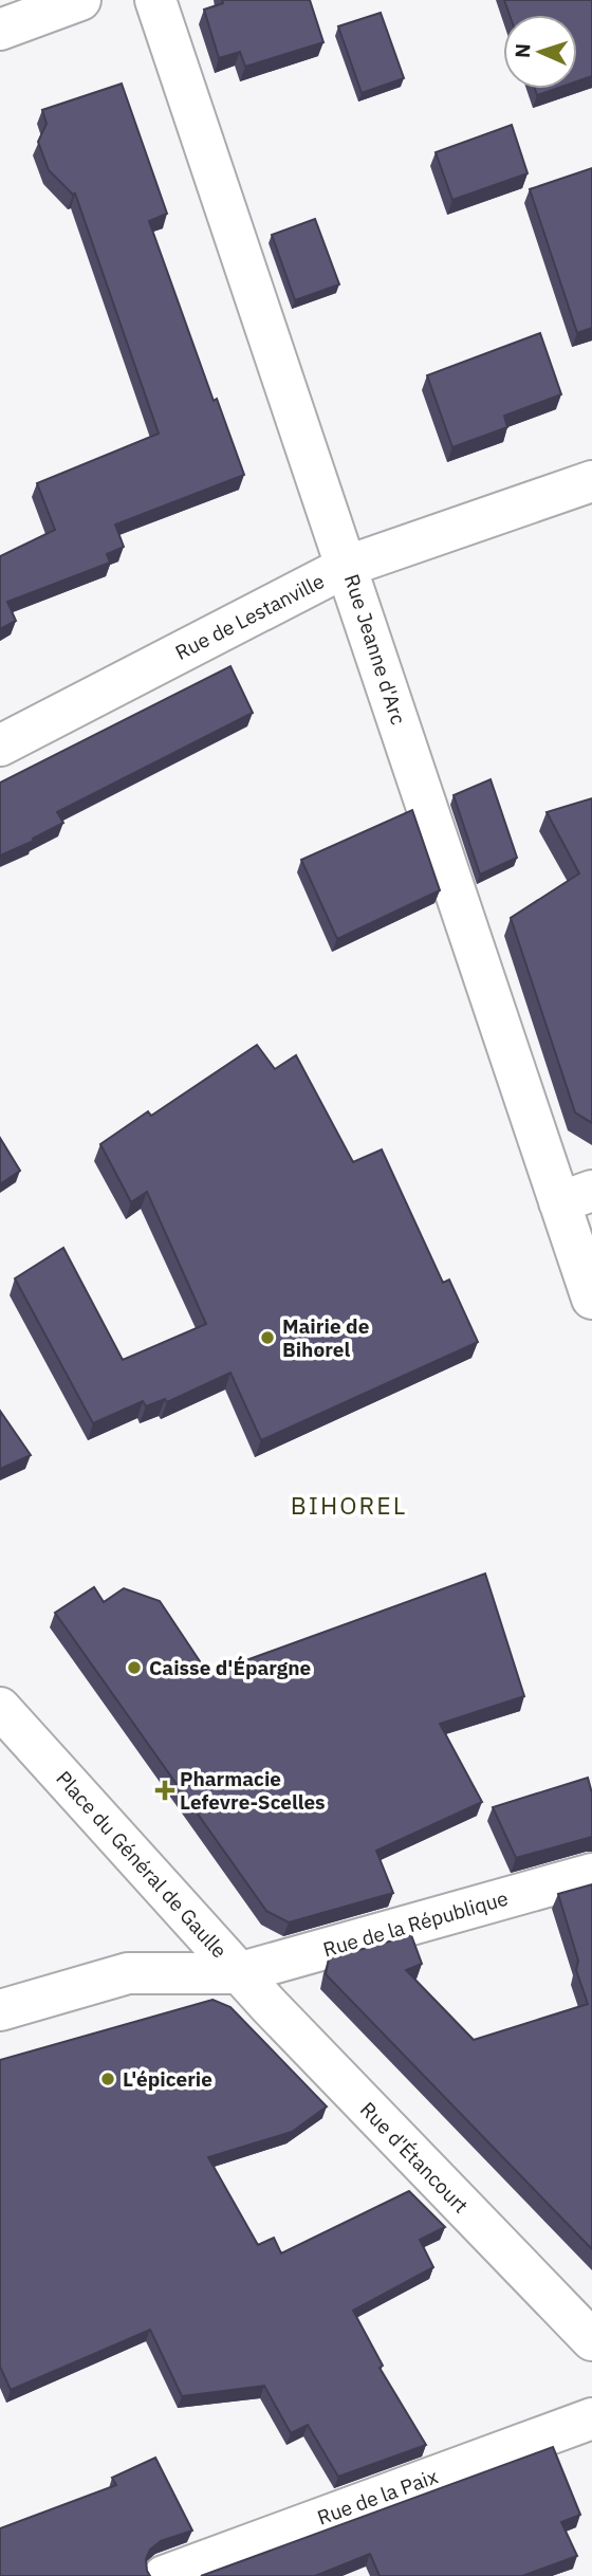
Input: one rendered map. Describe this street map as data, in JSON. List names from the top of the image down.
{
  "streets": {
    "street": [
      "Rue de Lestanville",
      "Rue Jeanne d'Arc",
      "Place du Général de Gaulle",
      "Rue de la République",
      "Rue d'Étancourt",
      "Rue de la Paix"
    ]
  },
  "crossings": [
    ["Rue de Lestanville", "Rue Jeanne d'Arc"],
    ["Place du Général de Gaulle", "Rue de la République"],
    ["Place du Général de Gaulle", "Rue d'Étancourt"],
    ["Rue de la République", "Rue d'Étancourt"]
  ],
  "districts": ["BIHOREL"],
  "places": {
    "other": ["Mairie de Bihorel", "Caisse d'Épargne", "L'épicerie"],
    "health": ["Pharmacie Lefevre-Scelles"]
  },
  "north": "left"
}
